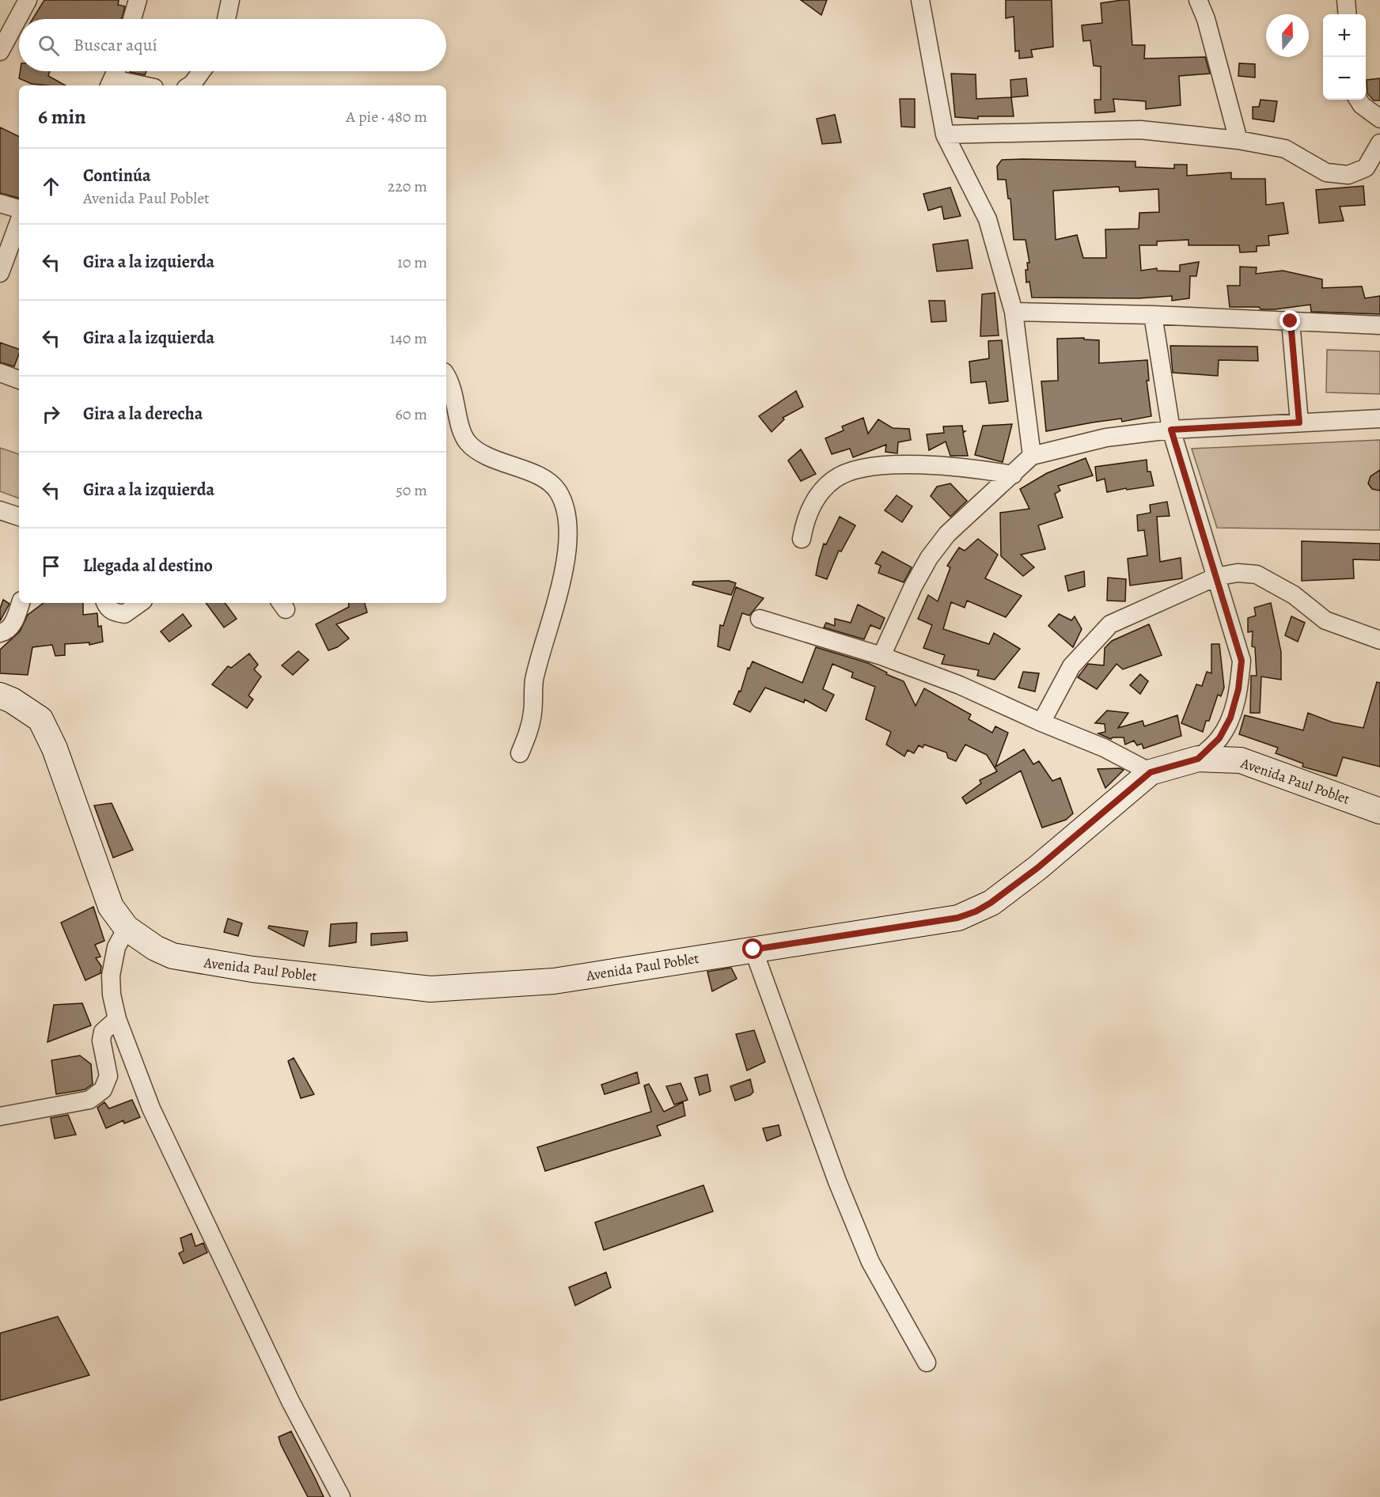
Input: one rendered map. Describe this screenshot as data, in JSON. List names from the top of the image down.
{
  "streets": {
    "main road": ["Avenida Paul Poblet"]
  },
  "north": "top",
  "page": {
    "map_buttons": ["+", "−"],
    "search": "Buscar aquí",
    "heading": ["6 min", "A pie · 480 m"],
    "list": [
      ["Continúa", "Avenida Paul Poblet", "220 m"],
      ["Gira a la izquierda", "10 m"],
      ["Gira a la izquierda", "140 m"],
      ["Gira a la derecha", "60 m"],
      ["Gira a la izquierda", "50 m"],
      "Llegada al destino"
    ]
  }
}
